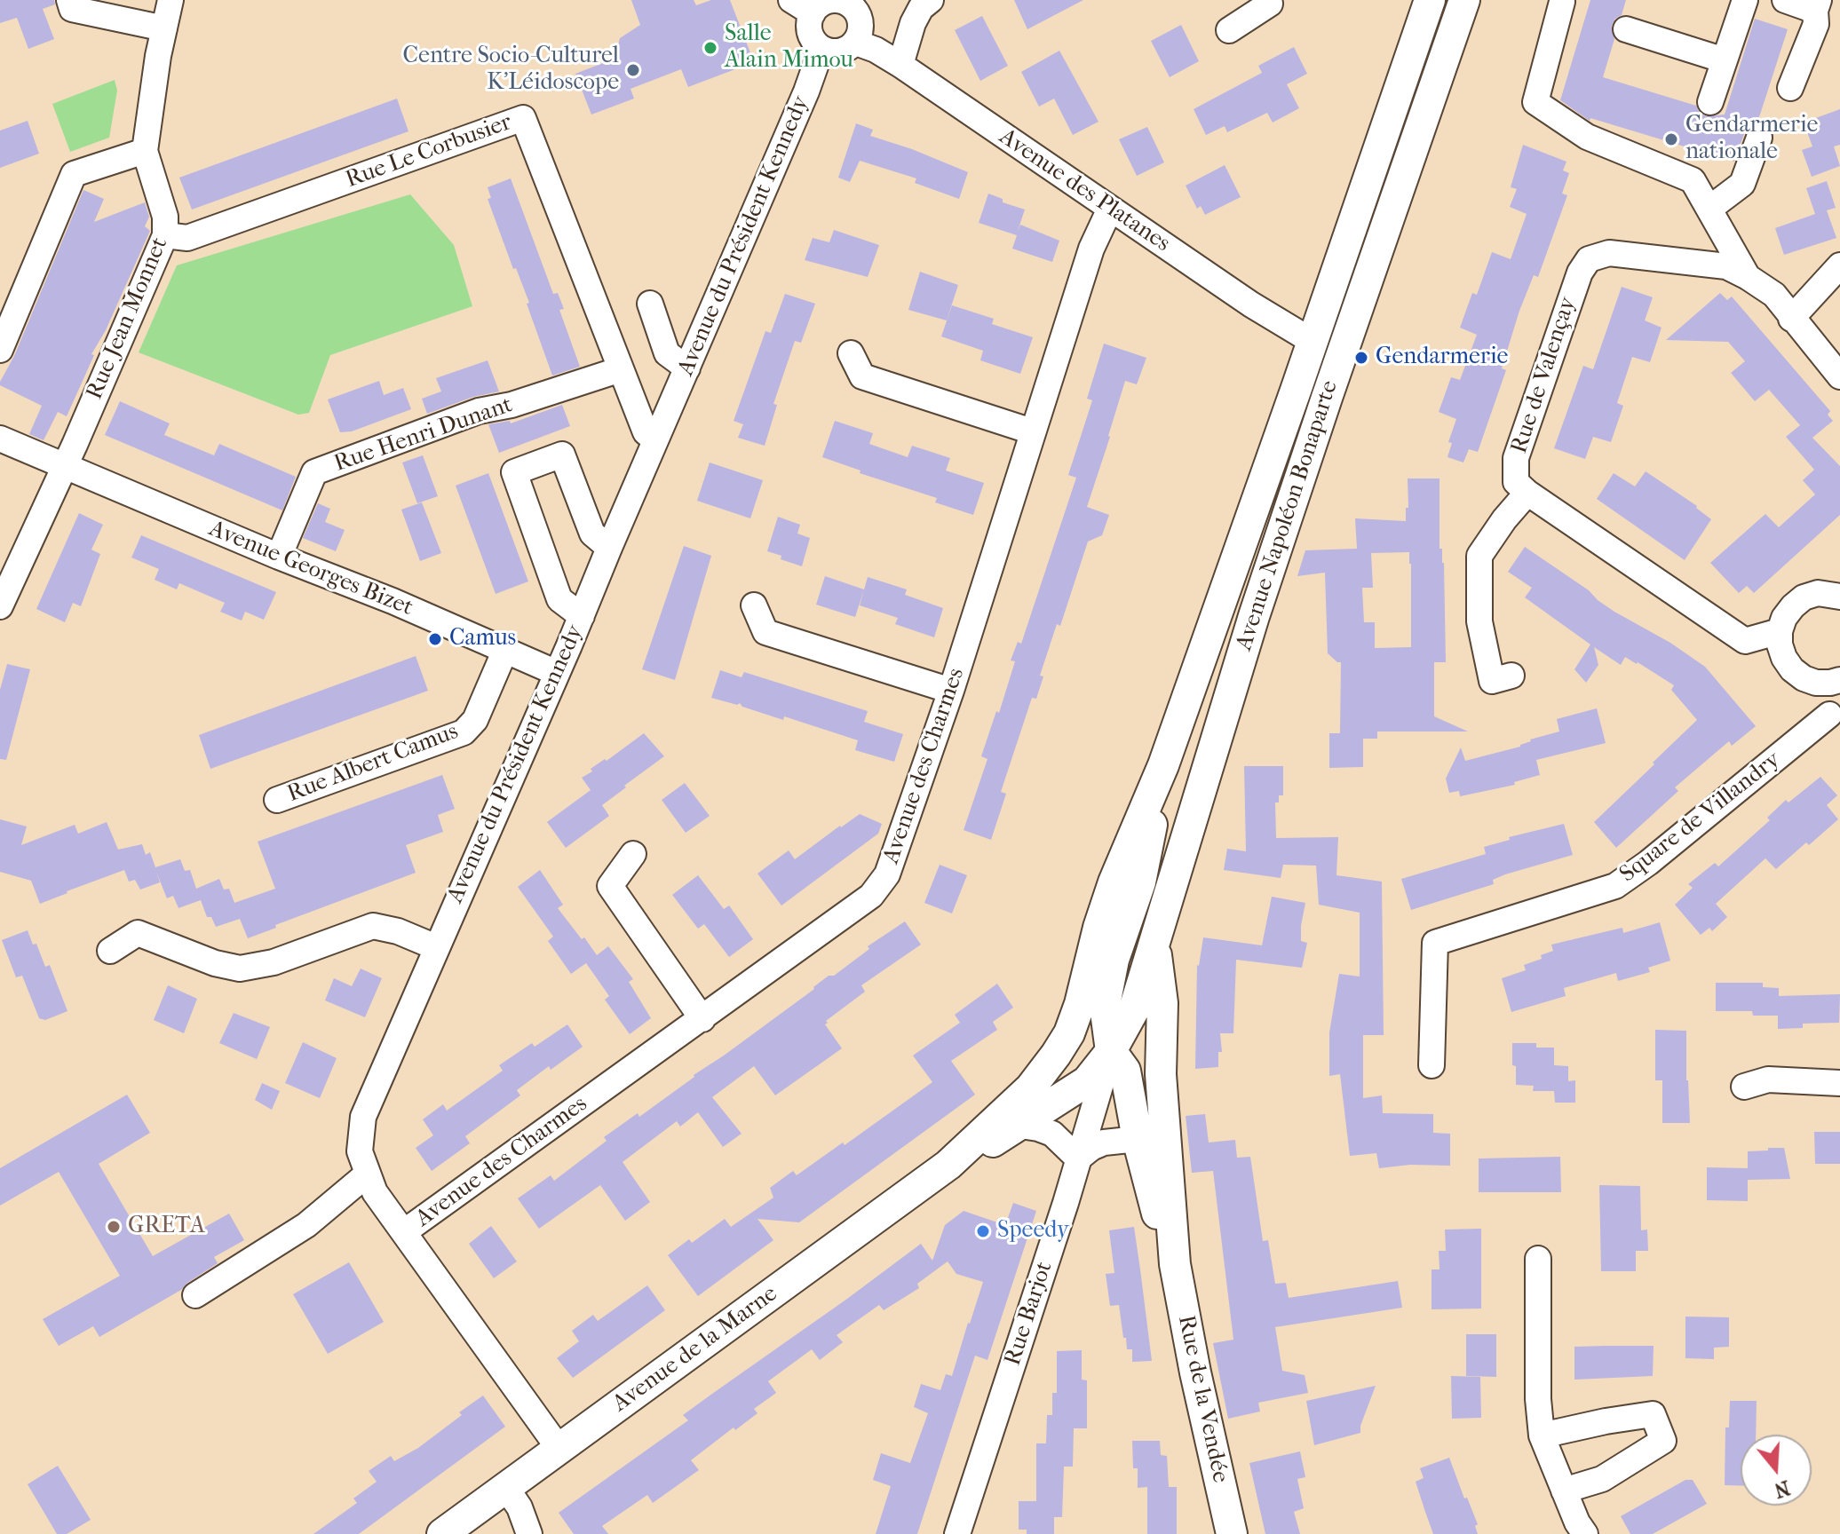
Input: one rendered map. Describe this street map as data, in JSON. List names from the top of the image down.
{
  "streets": {
    "main road": ["Avenue Napoléon Bonaparte", "Avenue de la Marne", "Rue de la Vendée"],
    "street": [
      "Rue Le Corbusier",
      "Avenue des Platanes",
      "Avenue du Président Kennedy",
      "Rue Jean Monnet",
      "Rue de Valençay",
      "Rue Henri Dunant",
      "Avenue Georges Bizet",
      "Rue Albert Camus",
      "Avenue des Charmes",
      "Square de Villandry",
      "Rue Barjot"
    ]
  },
  "crossings": [
    ["Rue Le Corbusier", "Avenue du Président Kennedy"],
    ["Rue Le Corbusier", "Rue Jean Monnet"],
    ["Rue Le Corbusier", "Rue Henri Dunant"],
    ["Avenue des Platanes", "Avenue du Président Kennedy"],
    ["Avenue des Platanes", "Avenue Napoléon Bonaparte"],
    ["Avenue des Platanes", "Avenue des Charmes"],
    ["Avenue du Président Kennedy", "Avenue Georges Bizet"],
    ["Avenue du Président Kennedy", "Avenue des Charmes"],
    ["Avenue du Président Kennedy", "Avenue de la Marne"],
    ["Rue Jean Monnet", "Avenue Georges Bizet"],
    ["Rue Henri Dunant", "Avenue Georges Bizet"],
    ["Avenue Napoléon Bonaparte", "Rue Barjot"],
    ["Avenue Napoléon Bonaparte", "Avenue de la Marne"],
    ["Avenue Napoléon Bonaparte", "Rue de la Vendée"],
    ["Avenue Georges Bizet", "Rue Albert Camus"],
    ["Rue Barjot", "Avenue de la Marne"],
    ["Rue Barjot", "Rue de la Vendée"],
    ["Avenue de la Marne", "Rue de la Vendée"]
  ],
  "places": [
    "Salle Alain Mimou",
    "Centre Socio-Culturel K’Léidoscope",
    "Gendarmerie nationale",
    "Gendarmerie",
    "Camus",
    "GRETA",
    "Speedy"
  ],
  "north": "bottom"
}
